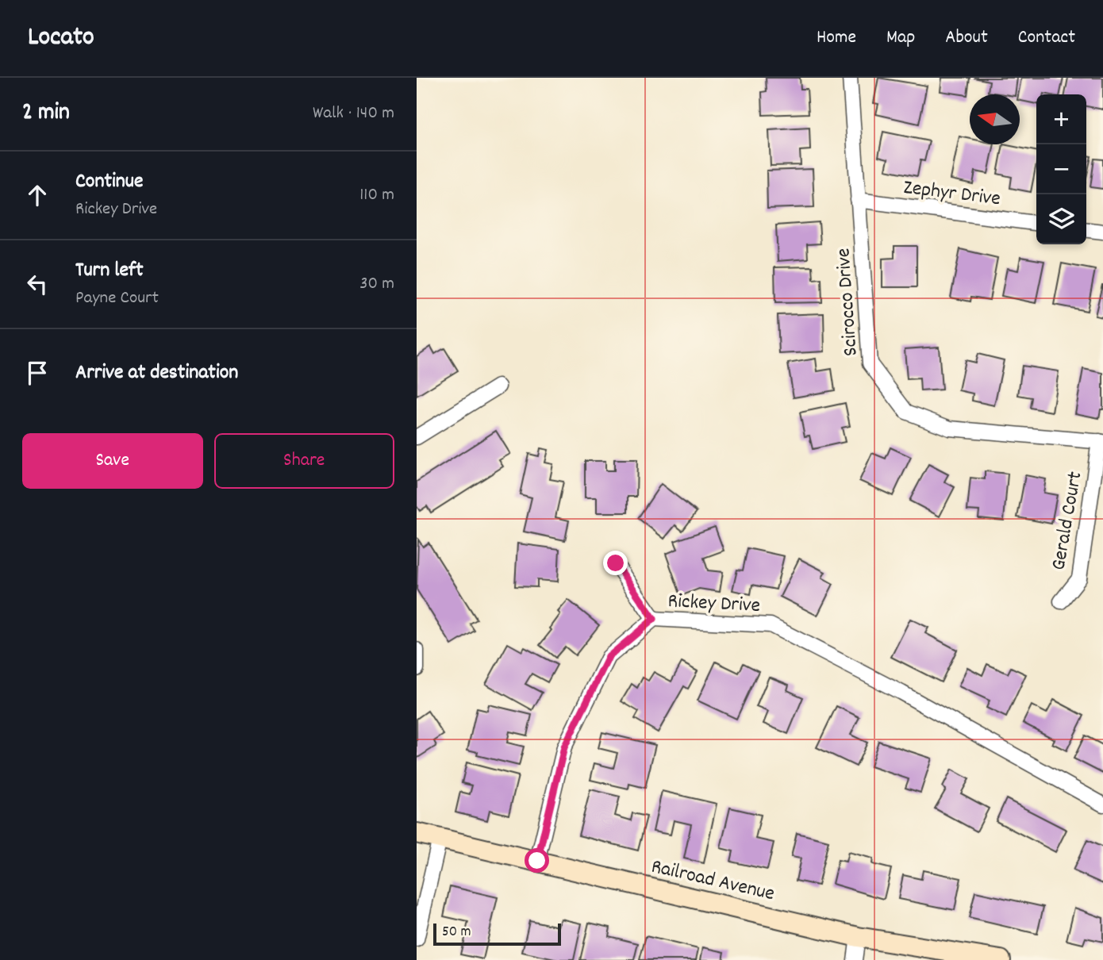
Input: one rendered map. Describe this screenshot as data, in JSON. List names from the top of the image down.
{
  "streets": {
    "street": [
      "Zephyr Drive",
      "Scirocco Drive",
      "Gerald Court",
      "Rickey Drive",
      "Railroad Avenue"
    ]
  },
  "crossings": [
    ["Zephyr Drive", "Scirocco Drive"],
    ["Scirocco Drive", "Gerald Court"],
    ["Rickey Drive", "Railroad Avenue"]
  ],
  "scale_bar": "50 m",
  "north": "left",
  "page": {
    "header": "Locato",
    "nav": [
      "Home",
      "Map",
      "About",
      "Contact"
    ],
    "heading": ["2 min", "Walk · 140 m"],
    "map_buttons": ["+", "−"],
    "list": [
      ["Continue", "Rickey Drive", "110 m"],
      ["Turn left", "Payne Court", "30 m"],
      "Arrive at destination"
    ],
    "buttons": ["Save", "Share"],
    "scale": "50 m"
  }
}
